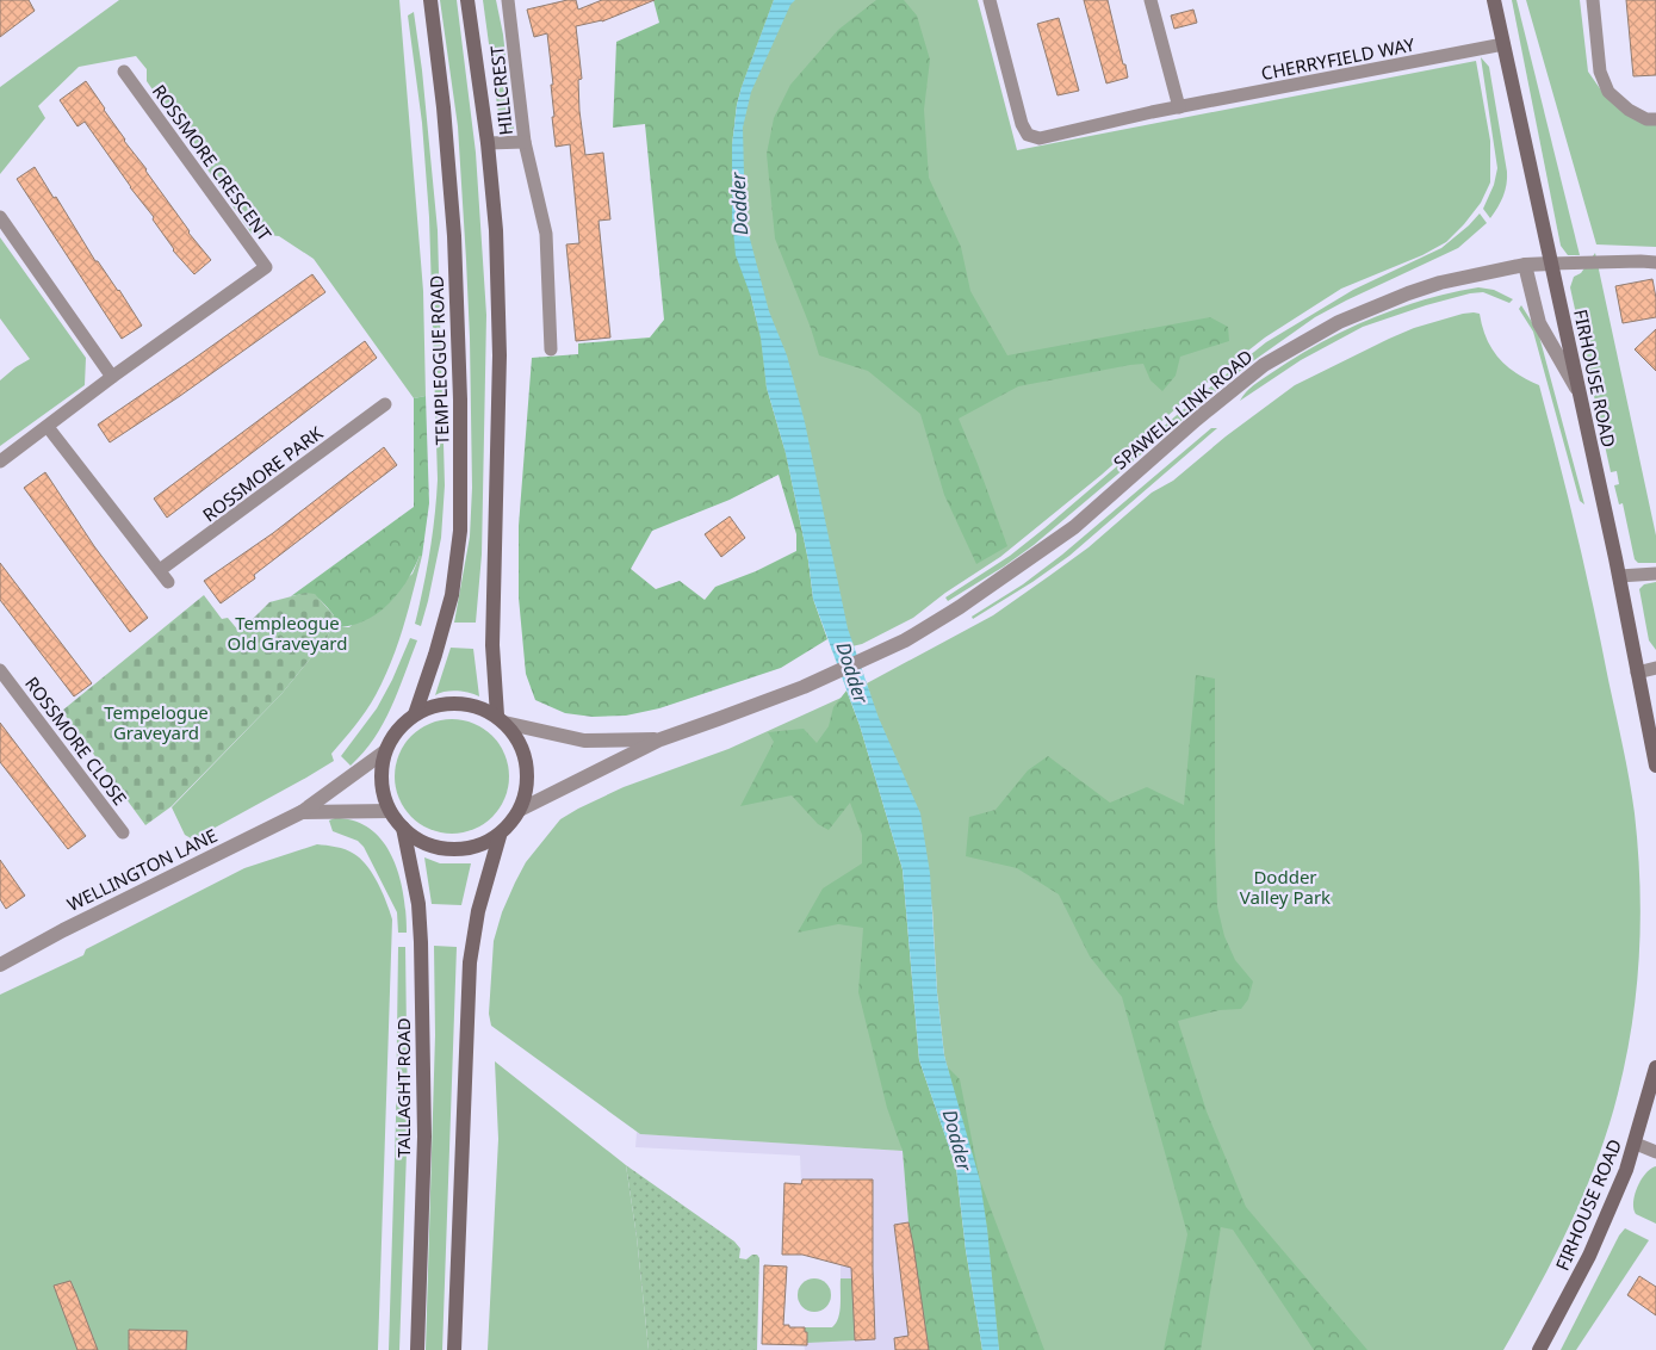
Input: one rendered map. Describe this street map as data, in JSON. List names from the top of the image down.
{
  "streets": {
    "main road": ["TEMPLEOGUE ROAD", "FIRHOUSE ROAD", "TALLAGHT ROAD"],
    "street": [
      "CHERRYFIELD WAY",
      "HILLCREST",
      "ROSSMORE CRESCENT",
      "SPAWELL LINK ROAD",
      "ROSSMORE PARK",
      "ROSSMORE CLOSE",
      "WELLINGTON LANE"
    ]
  },
  "crossings": [
    ["CHERRYFIELD WAY", "FIRHOUSE ROAD"],
    ["TEMPLEOGUE ROAD", "WELLINGTON LANE"],
    ["TEMPLEOGUE ROAD", "TALLAGHT ROAD"],
    ["FIRHOUSE ROAD", "SPAWELL LINK ROAD"],
    ["WELLINGTON LANE", "TALLAGHT ROAD"]
  ],
  "water": ["Dodder"],
  "parks": ["Templeogue Old Graveyard", "Tempelogue Graveyard", "Dodder Valley Park"]
}
